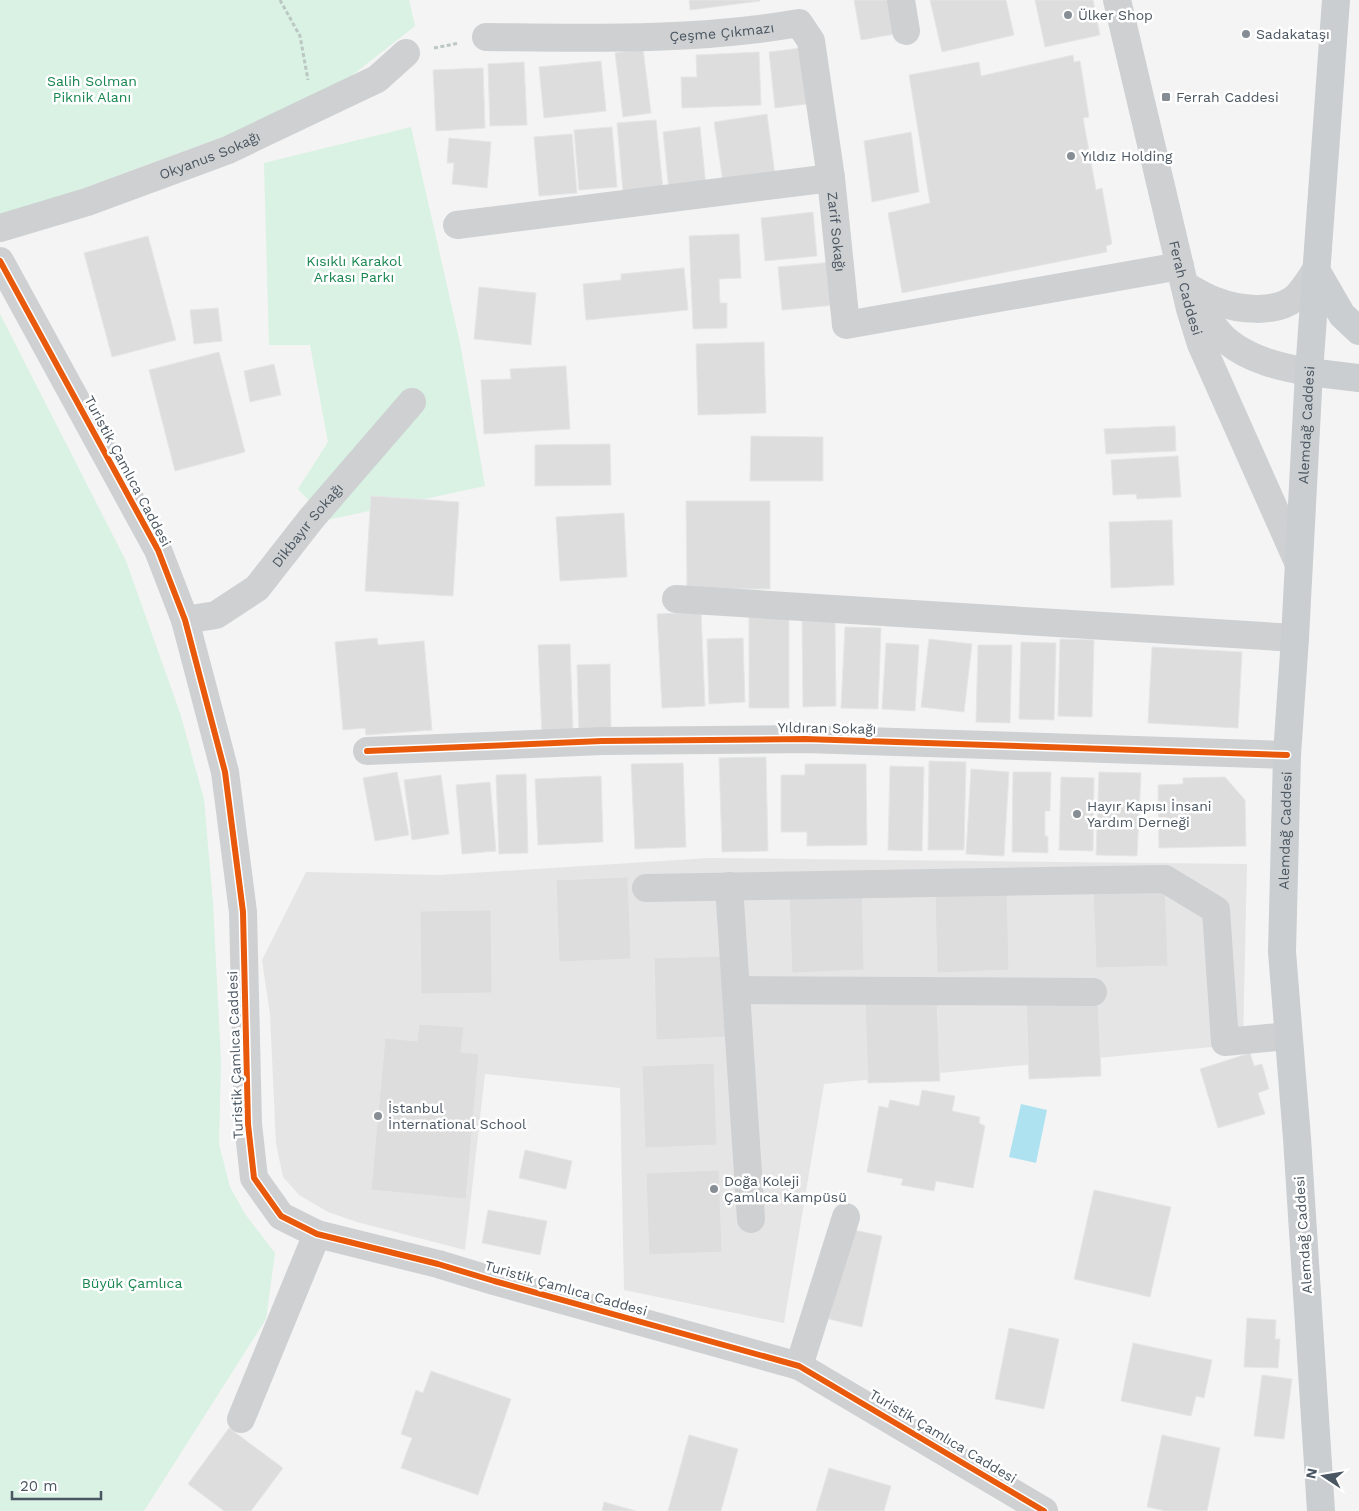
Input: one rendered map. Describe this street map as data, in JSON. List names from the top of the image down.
{
  "streets": {
    "main road": ["Alemdağ Caddesi"],
    "street": [
      "Çeşme Çıkmazı",
      "Okyanus Sokağı",
      "Zarif Sokağı",
      "Ferah Caddesi",
      "Turistik Çamlıca Caddesi",
      "Dikbayır Sokağı",
      "Yıldıran Sokağı"
    ]
  },
  "crossings": [
    ["Çeşme Çıkmazı", "Zarif Sokağı"],
    ["Zarif Sokağı", "Ferah Caddesi"],
    ["Ferah Caddesi", "Alemdağ Caddesi"],
    ["Alemdağ Caddesi", "Yıldıran Sokağı"],
    ["Turistik Çamlıca Caddesi", "Dikbayır Sokağı"]
  ],
  "parks": ["Salih Solman Piknik Alanı", "Kısıklı Karakol Arkası Parkı", "Büyük Çamlıca"],
  "places": {
    "other": [
      "Ülker Shop",
      "Sadakataşı",
      "Yıldız Holding",
      "Hayır Kapısı İnsani Yardım Derneği",
      "İstanbul İnternational School",
      "Doğa Koleji Çamlıca Kampüsü"
    ],
    "transit": ["Ferrah Caddesi"]
  },
  "scale_bar": "20 m",
  "north": "left"
}
